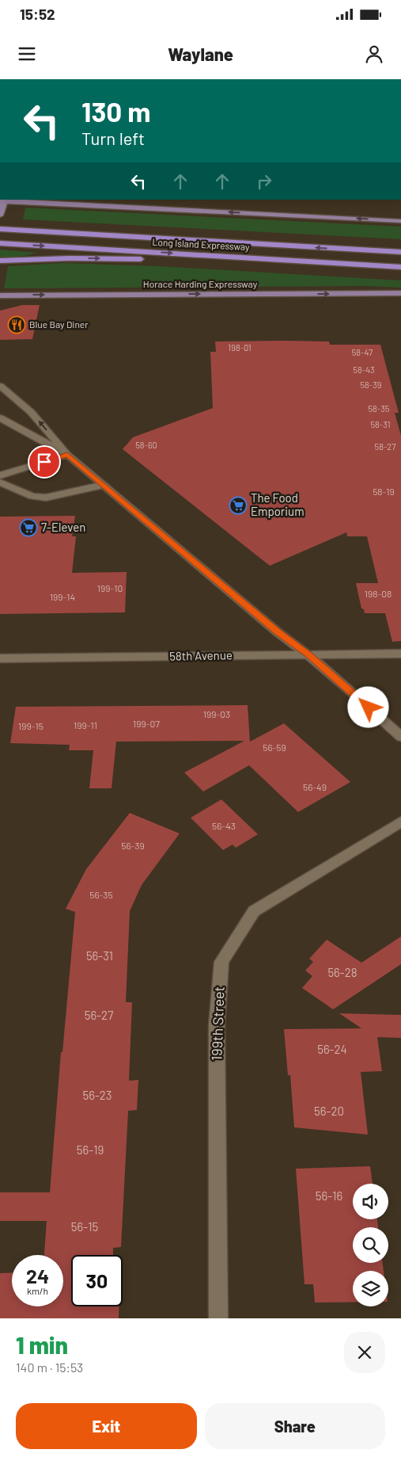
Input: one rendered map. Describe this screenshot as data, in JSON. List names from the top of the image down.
{
  "streets": {
    "highway": ["Long Island Expressway"],
    "main road": ["Horace Harding Expressway"],
    "street": ["58th Avenue", "199th Street"]
  },
  "places": {
    "restaurant": ["Blue Bay Diner"],
    "supermarket": ["The Food Emporium", "7-Eleven"]
  },
  "house_numbers": [
    "198-01",
    "58-47",
    "58-43",
    "58-39",
    "58-35",
    "58-31",
    "58-60",
    "58-27",
    "58-19",
    "199-10",
    "198-08",
    "199-14",
    "199-03",
    "199-07",
    "199-11",
    "199-15",
    "56-59",
    "56-49",
    "56-43",
    "56-39",
    "56-35",
    "56-31",
    "56-28",
    "56-27",
    "56-24",
    "56-23",
    "56-20",
    "56-19",
    "56-16",
    "56-15"
  ],
  "page": {
    "status": "15:52",
    "header": "Waylane",
    "turn": ["130 m", "Turn left"],
    "speed": "24 km/h",
    "limit": "30",
    "heading": ["1 min", "140 m · 15:53"],
    "buttons": ["Exit", "Share"]
  }
}
